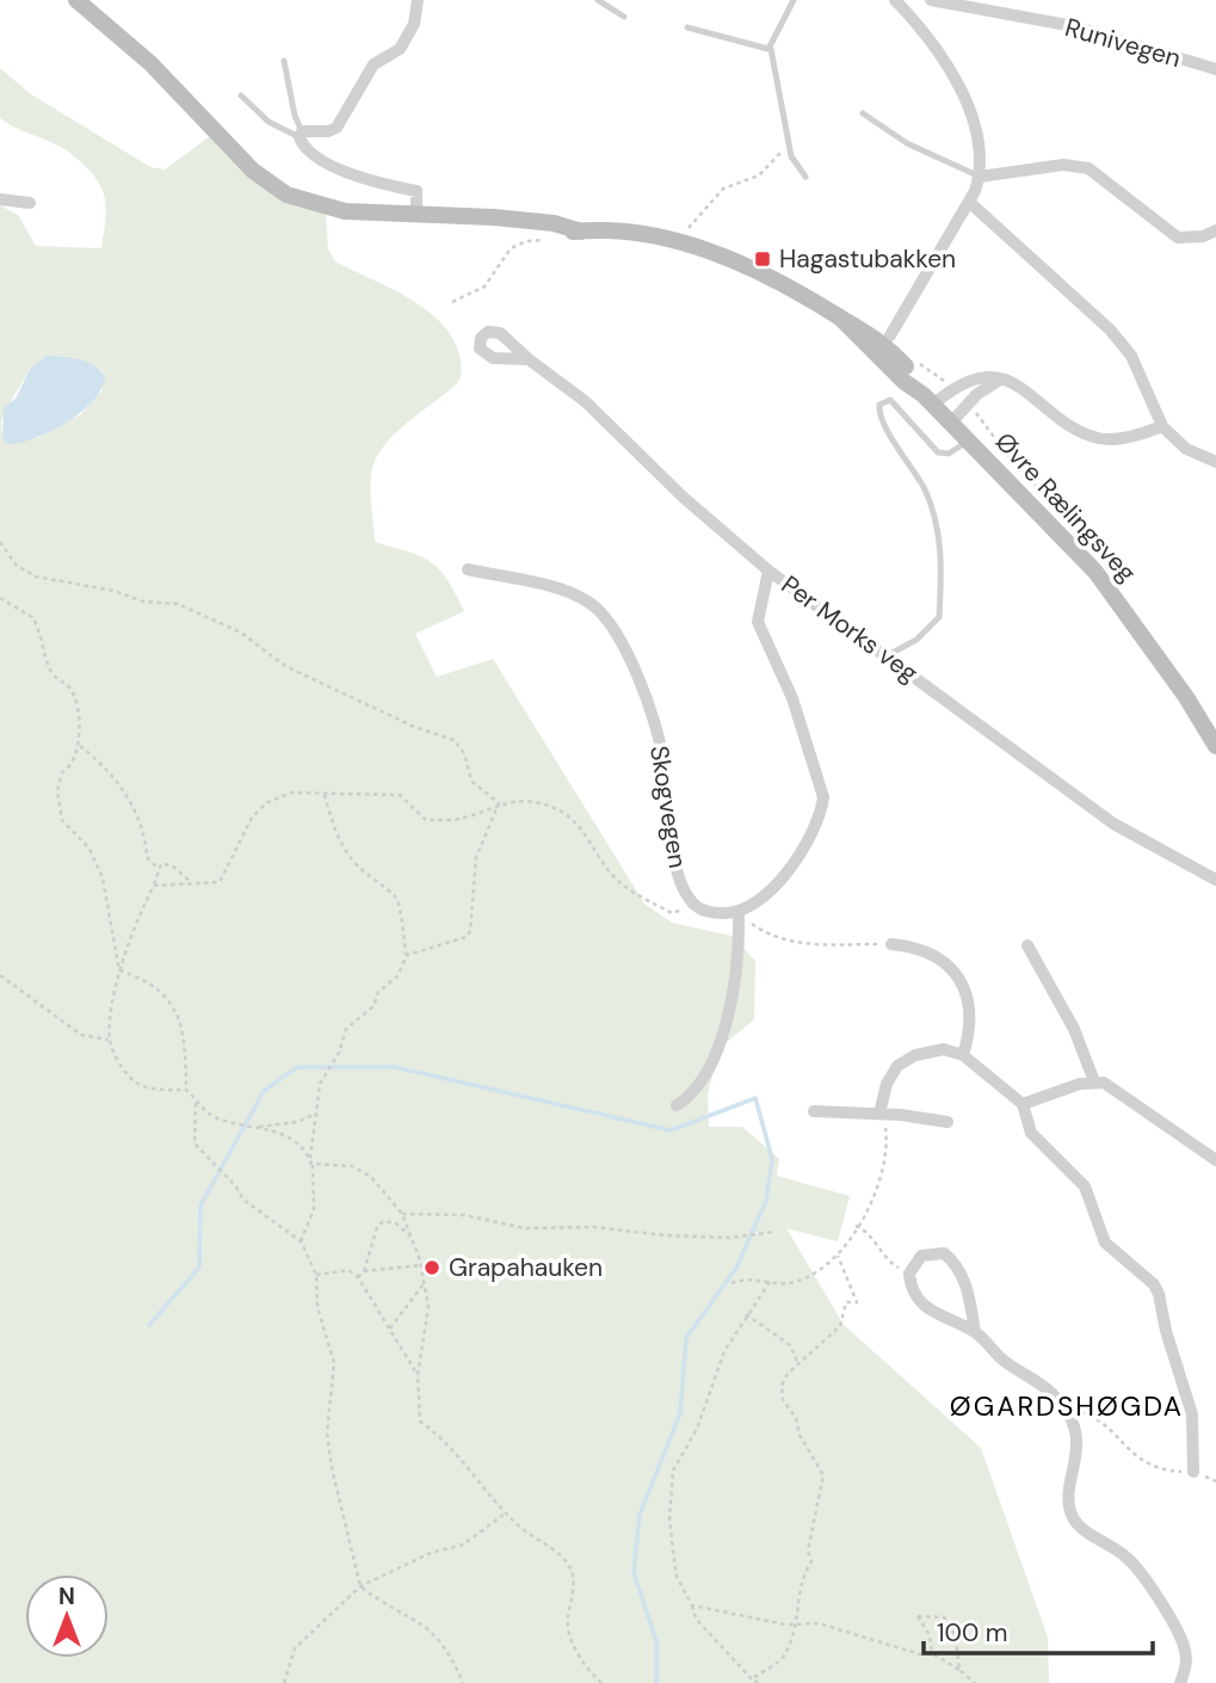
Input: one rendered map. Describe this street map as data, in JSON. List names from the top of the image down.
{
  "streets": {
    "main road": ["Øvre Rælingsveg"],
    "street": ["Runivegen", "Per Morks veg", "Skogvegen"]
  },
  "districts": ["ØGARDSHØGDA"],
  "places": {
    "transit": ["Hagastubakken"],
    "other": ["Grapahauken"]
  },
  "scale_bar": "100 m",
  "north": "top"
}
